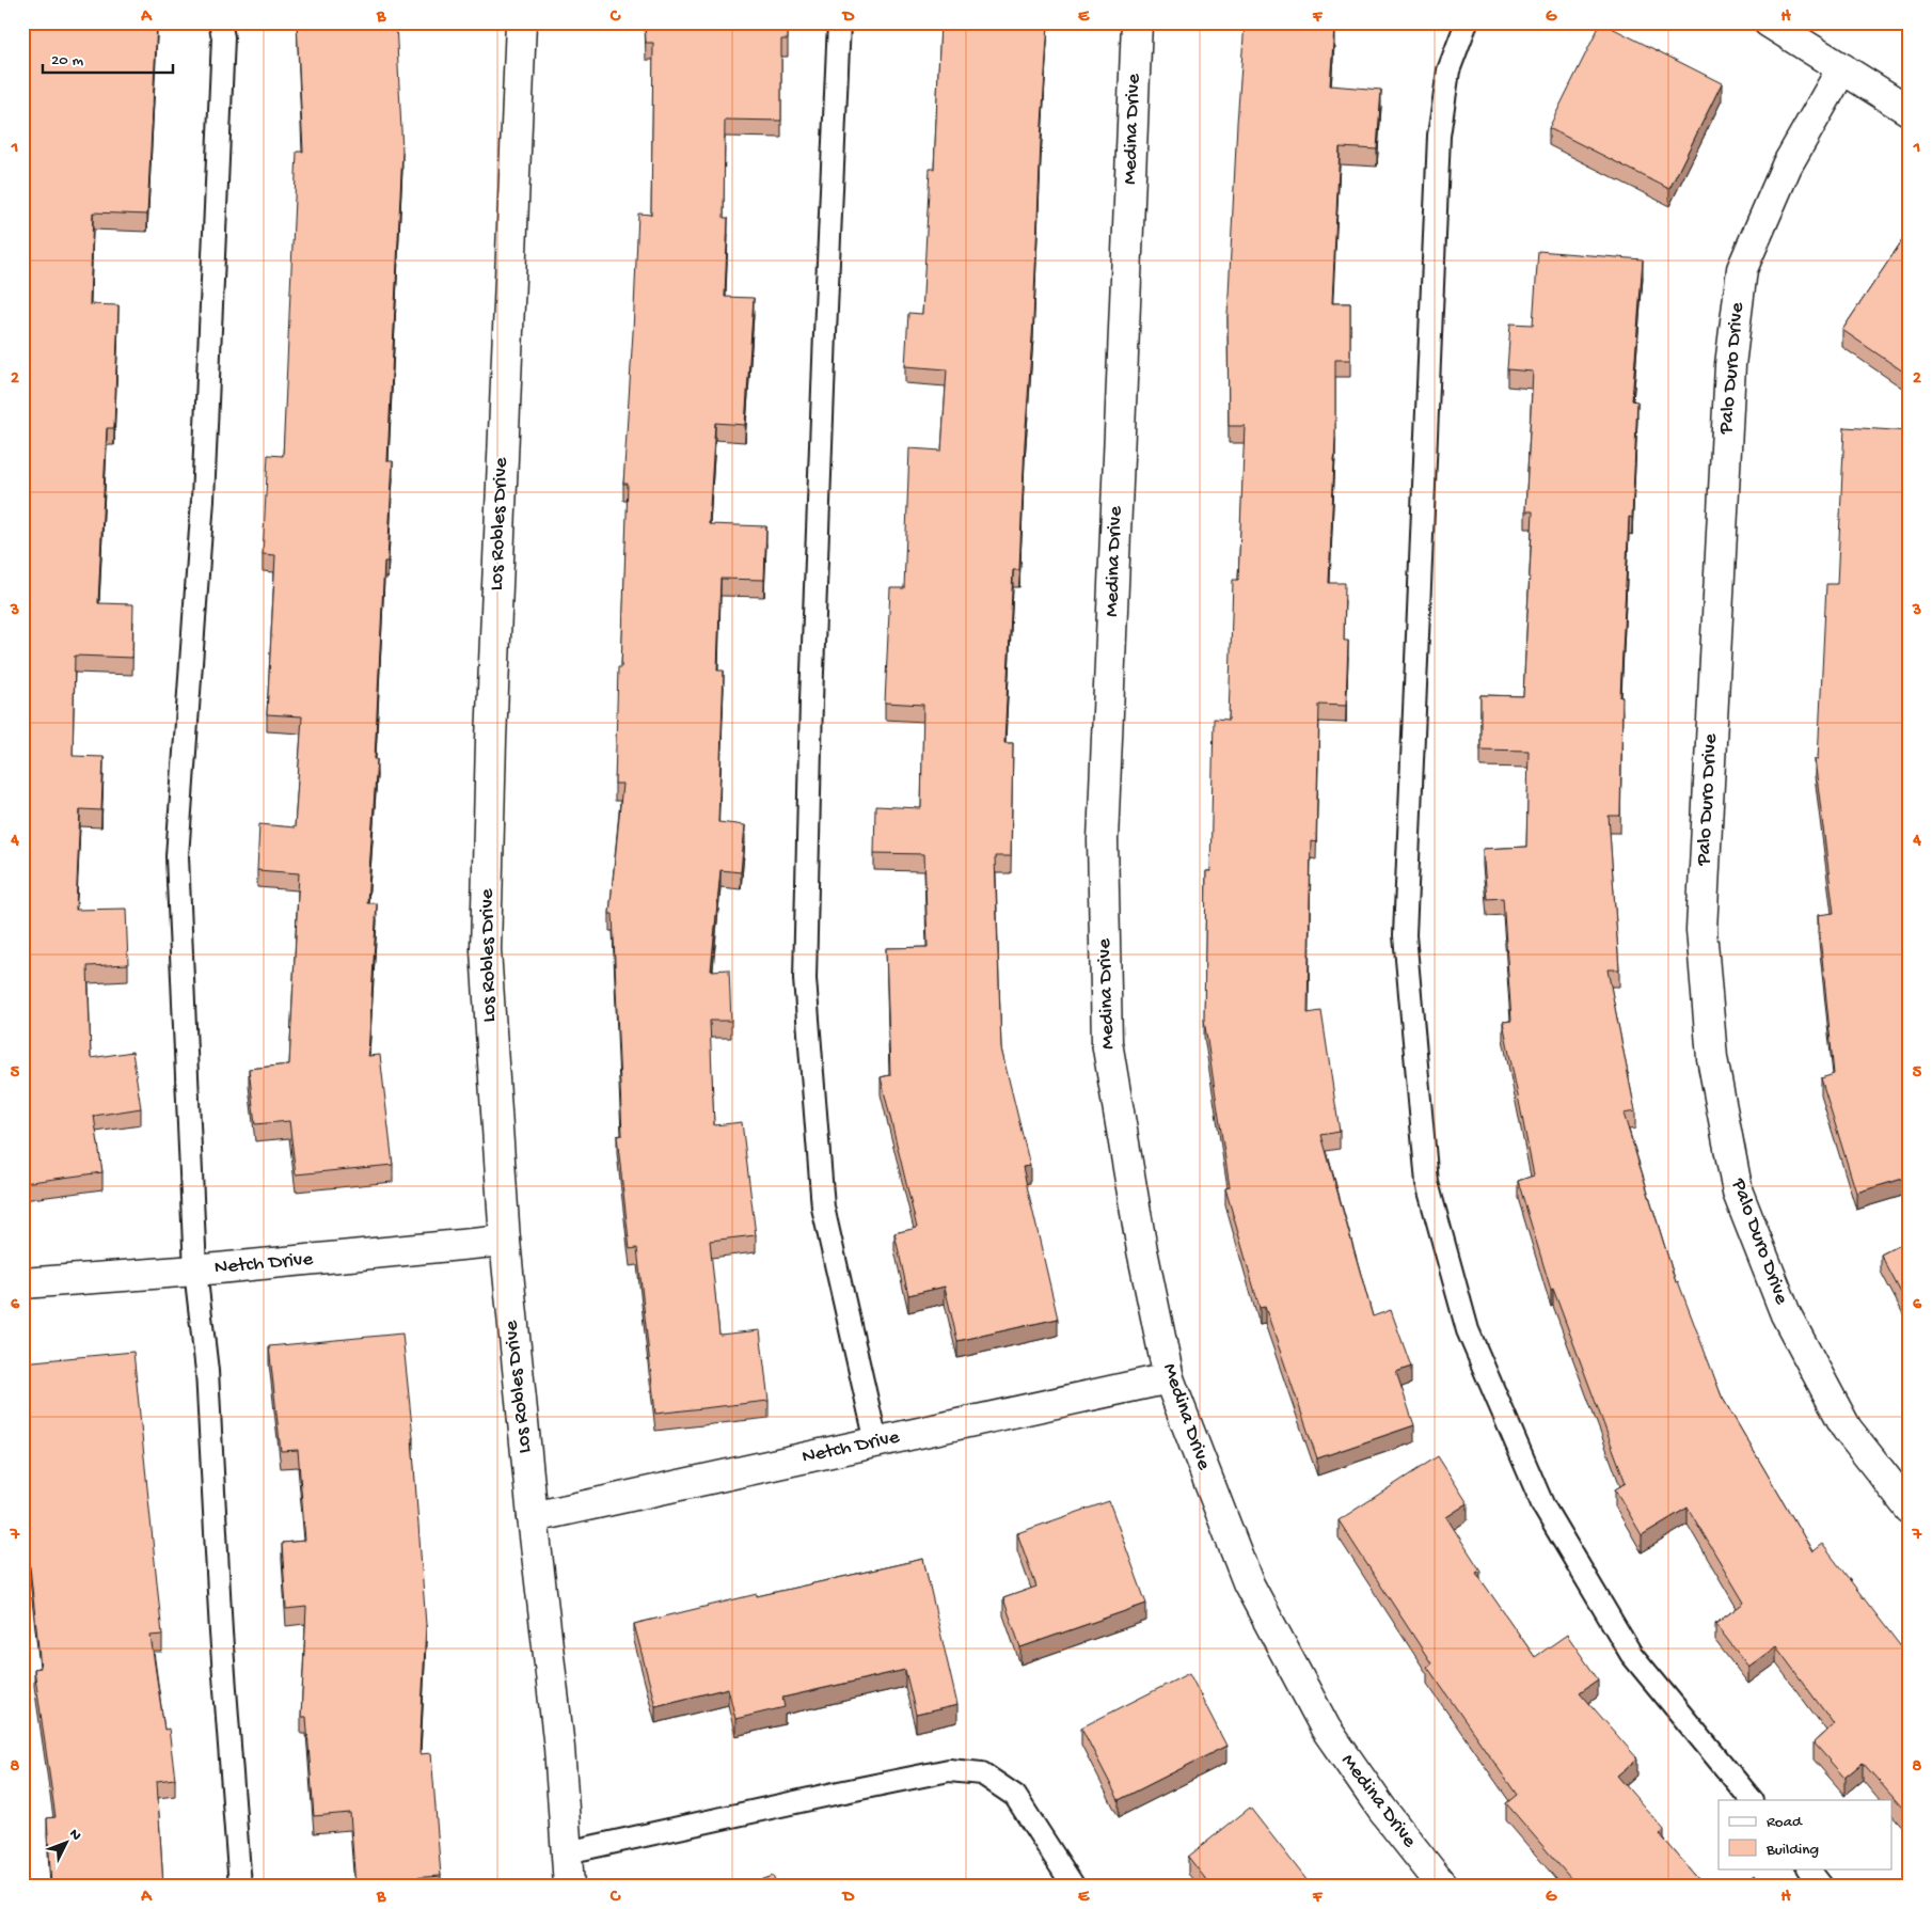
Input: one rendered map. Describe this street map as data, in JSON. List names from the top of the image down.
{
  "streets": {
    "street": [
      "Medina Drive",
      "Palo Duro Drive",
      "Los Robles Drive",
      "Netch Drive"
    ]
  },
  "crossings": [
    ["Medina Drive", "Netch Drive"],
    ["Los Robles Drive", "Netch Drive"]
  ],
  "legend": ["Road", "Building"],
  "scale_bar": "20 m",
  "north": "top right",
  "grid": {
    "columns": [
      "A",
      "B",
      "C",
      "D",
      "E",
      "F",
      "G",
      "H"
    ],
    "rows": [
      "1",
      "2",
      "3",
      "4",
      "5",
      "6",
      "7",
      "8"
    ]
  }
}
